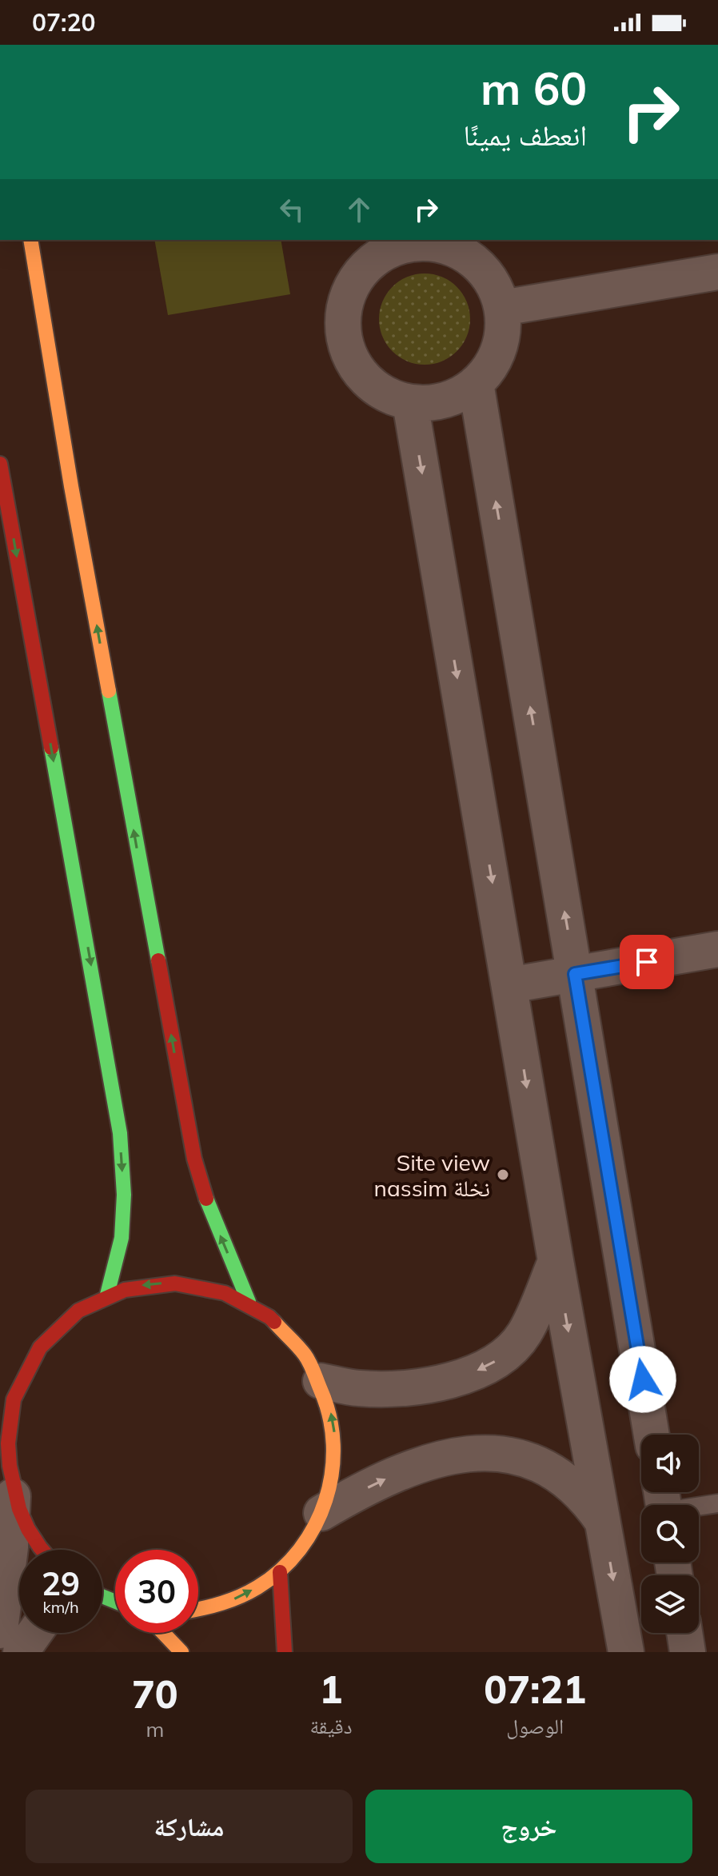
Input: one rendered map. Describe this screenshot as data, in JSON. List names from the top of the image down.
{
  "places": ["Site view nassim نخلة"],
  "page": {
    "status": "07:20",
    "turn": ["60 m", "انعطف يمينًا"],
    "speed": "29 km/h",
    "limit": "30",
    "eta": [
      "07:21",
      "الوصول",
      "1",
      "دقيقة",
      "70",
      "m"
    ],
    "buttons": ["خروج", "مشاركة"]
  }
}
